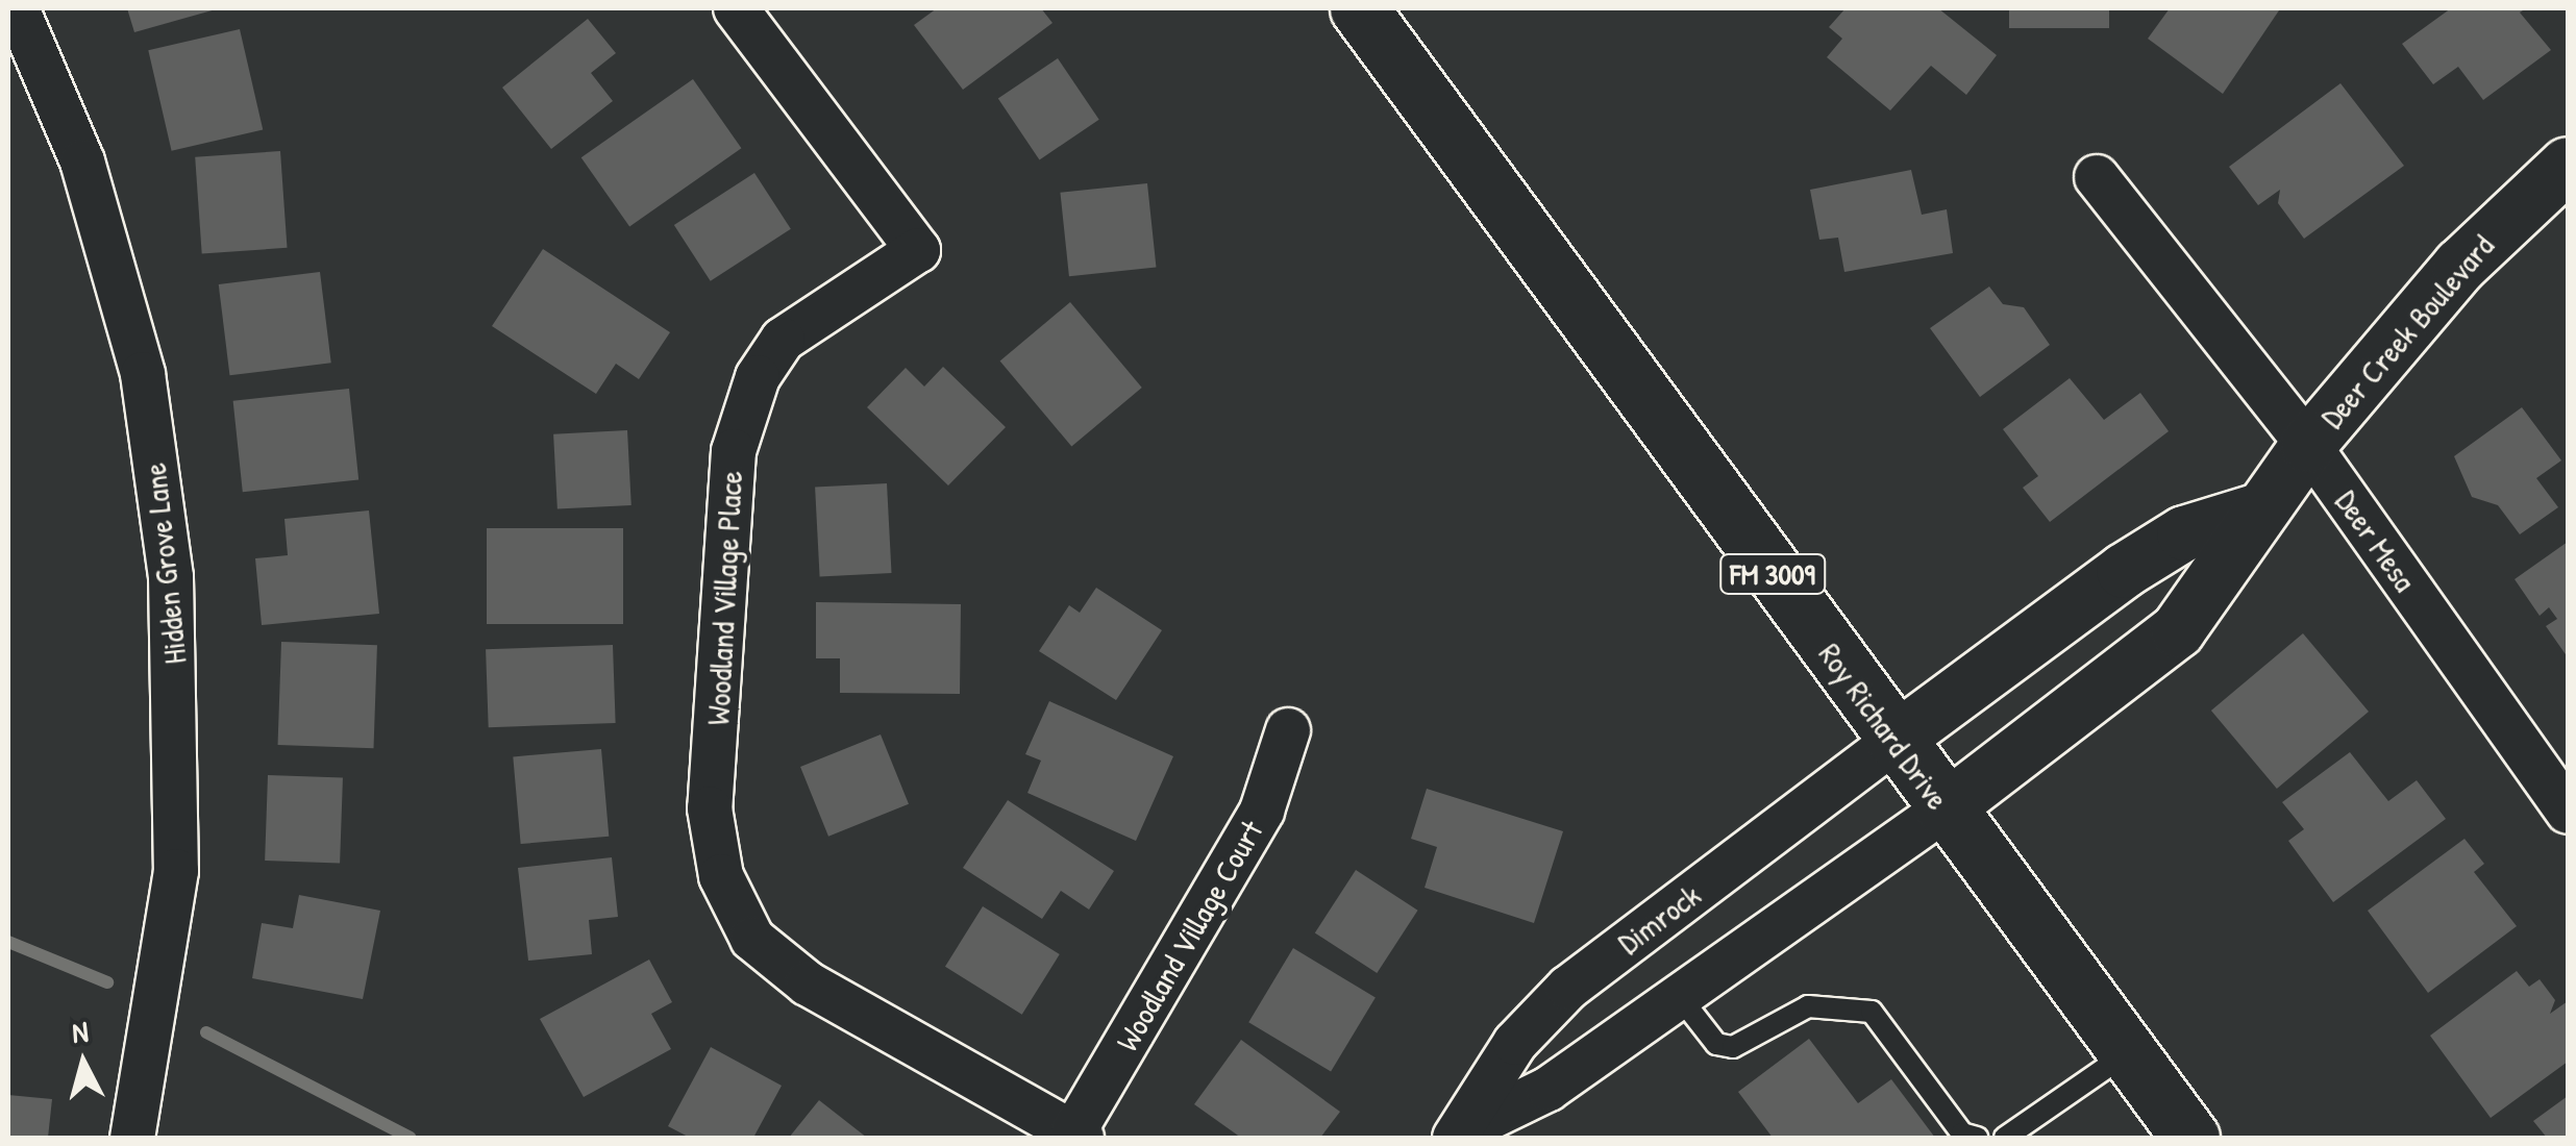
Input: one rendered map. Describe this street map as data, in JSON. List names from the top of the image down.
{
  "streets": {
    "main road": ["FM 3009", "Roy Richard Drive"],
    "street": [
      "Deer Creek Boulevard",
      "Deer Mesa",
      "Hidden Grove Lane",
      "Woodland Village Place",
      "Dimrock",
      "Woodland Village Court"
    ]
  },
  "crossings": [
    ["Deer Creek Boulevard", "Deer Mesa"],
    ["Deer Creek Boulevard", "Roy Richard Drive"],
    ["Deer Creek Boulevard", "Dimrock"],
    ["Woodland Village Place", "Woodland Village Court"],
    ["Roy Richard Drive", "Dimrock"]
  ],
  "north": "top"
}
